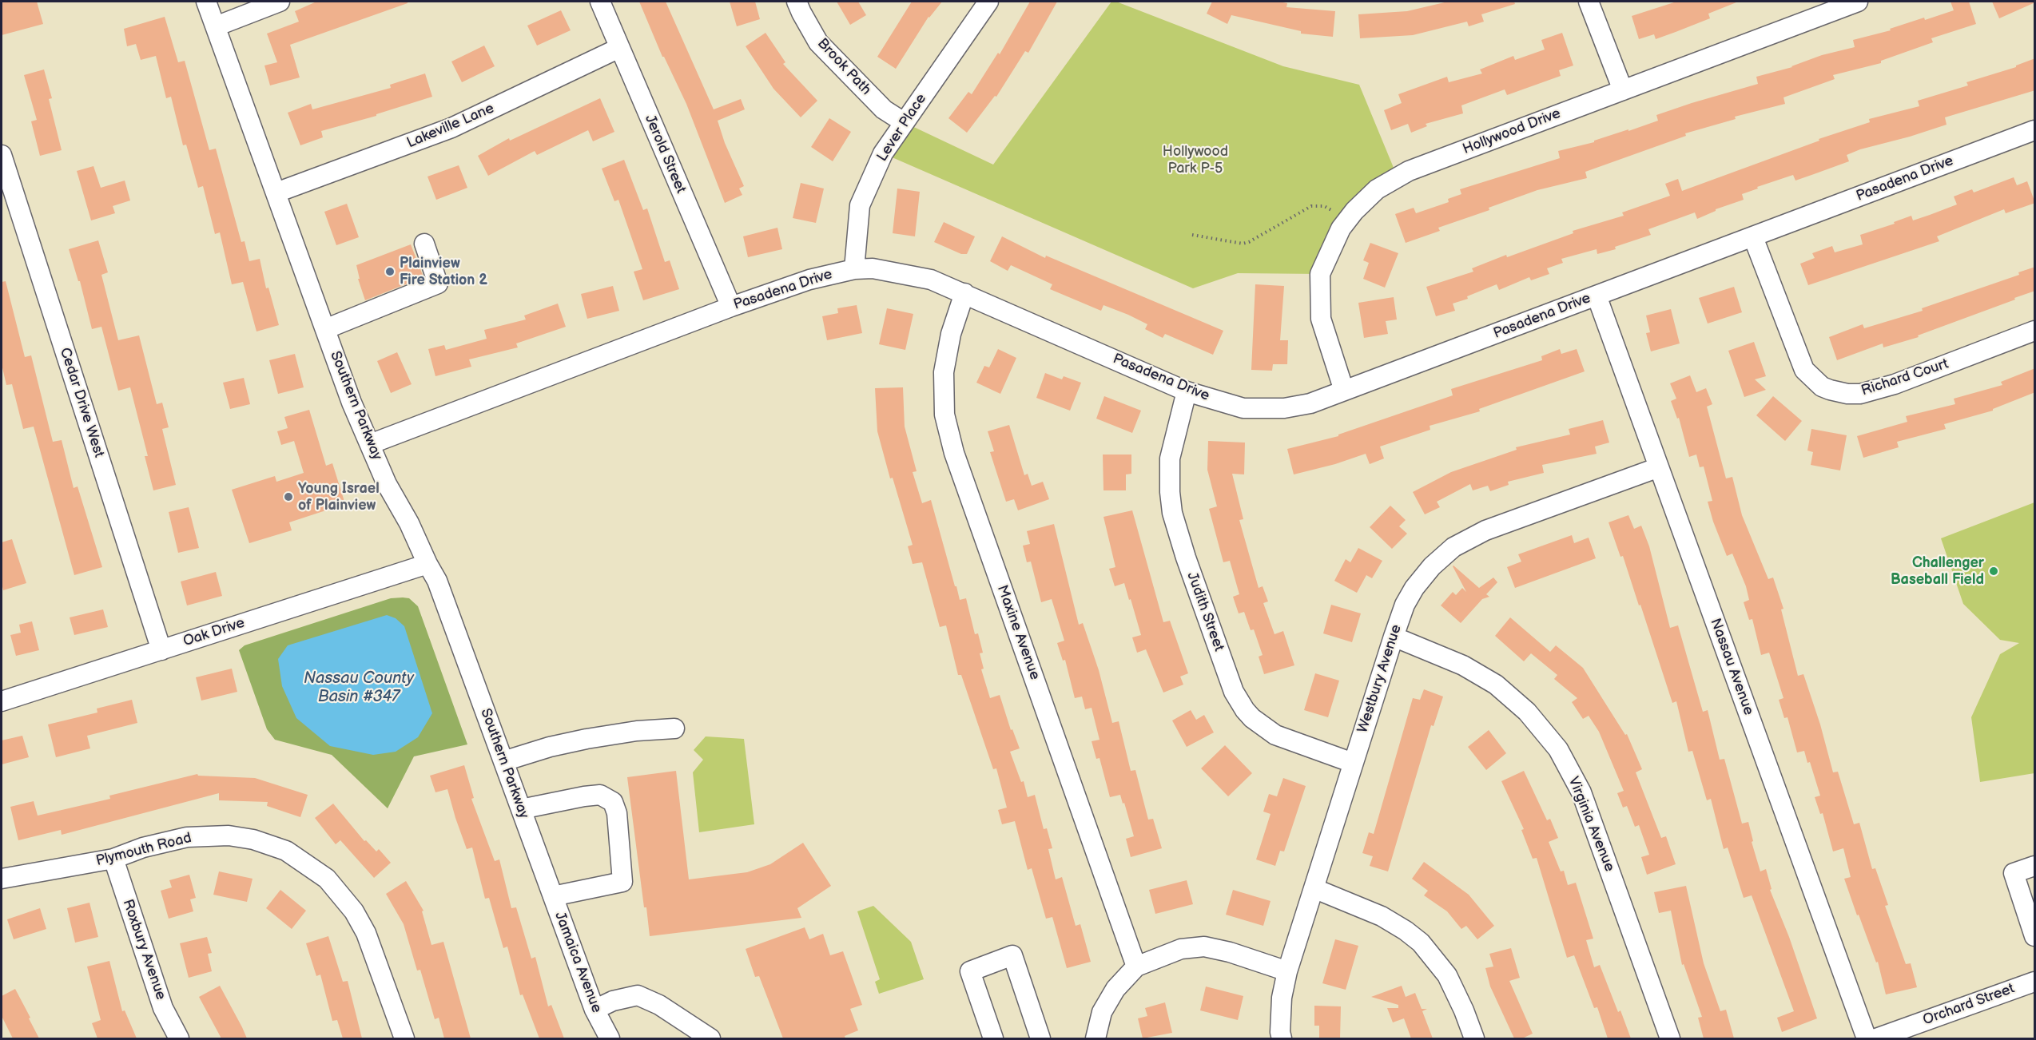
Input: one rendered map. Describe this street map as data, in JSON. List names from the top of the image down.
{
  "streets": {
    "street": [
      "Brook Path",
      "Lakeville Lane",
      "Lever Place",
      "Hollywood Drive",
      "Jerold Street",
      "Pasadena Drive",
      "Richard Court",
      "Cedar Drive West",
      "Southern Parkway",
      "Judith Street",
      "Oak Drive",
      "Maxine Avenue",
      "Nassau Avenue",
      "Westbury Avenue",
      "Virginia Avenue",
      "Plymouth Road",
      "Roxbury Avenue",
      "Jamaica Avenue",
      "Orchard Street"
    ]
  },
  "crossings": [
    ["Brook Path", "Lever Place"],
    ["Lakeville Lane", "Jerold Street"],
    ["Lakeville Lane", "Southern Parkway"],
    ["Lever Place", "Pasadena Drive"],
    ["Hollywood Drive", "Pasadena Drive"],
    ["Jerold Street", "Pasadena Drive"],
    ["Pasadena Drive", "Richard Court"],
    ["Pasadena Drive", "Southern Parkway"],
    ["Pasadena Drive", "Judith Street"],
    ["Pasadena Drive", "Maxine Avenue"],
    ["Pasadena Drive", "Nassau Avenue"],
    ["Cedar Drive West", "Oak Drive"],
    ["Southern Parkway", "Oak Drive"],
    ["Southern Parkway", "Jamaica Avenue"],
    ["Judith Street", "Westbury Avenue"],
    ["Nassau Avenue", "Westbury Avenue"],
    ["Westbury Avenue", "Virginia Avenue"],
    ["Plymouth Road", "Roxbury Avenue"]
  ],
  "water": ["Nassau County Basin #347"],
  "parks": ["Hollywood Park P-5"],
  "places": ["Plainview Fire Station 2", "Young Israel of Plainview", "Challenger Baseball Field"]
}
